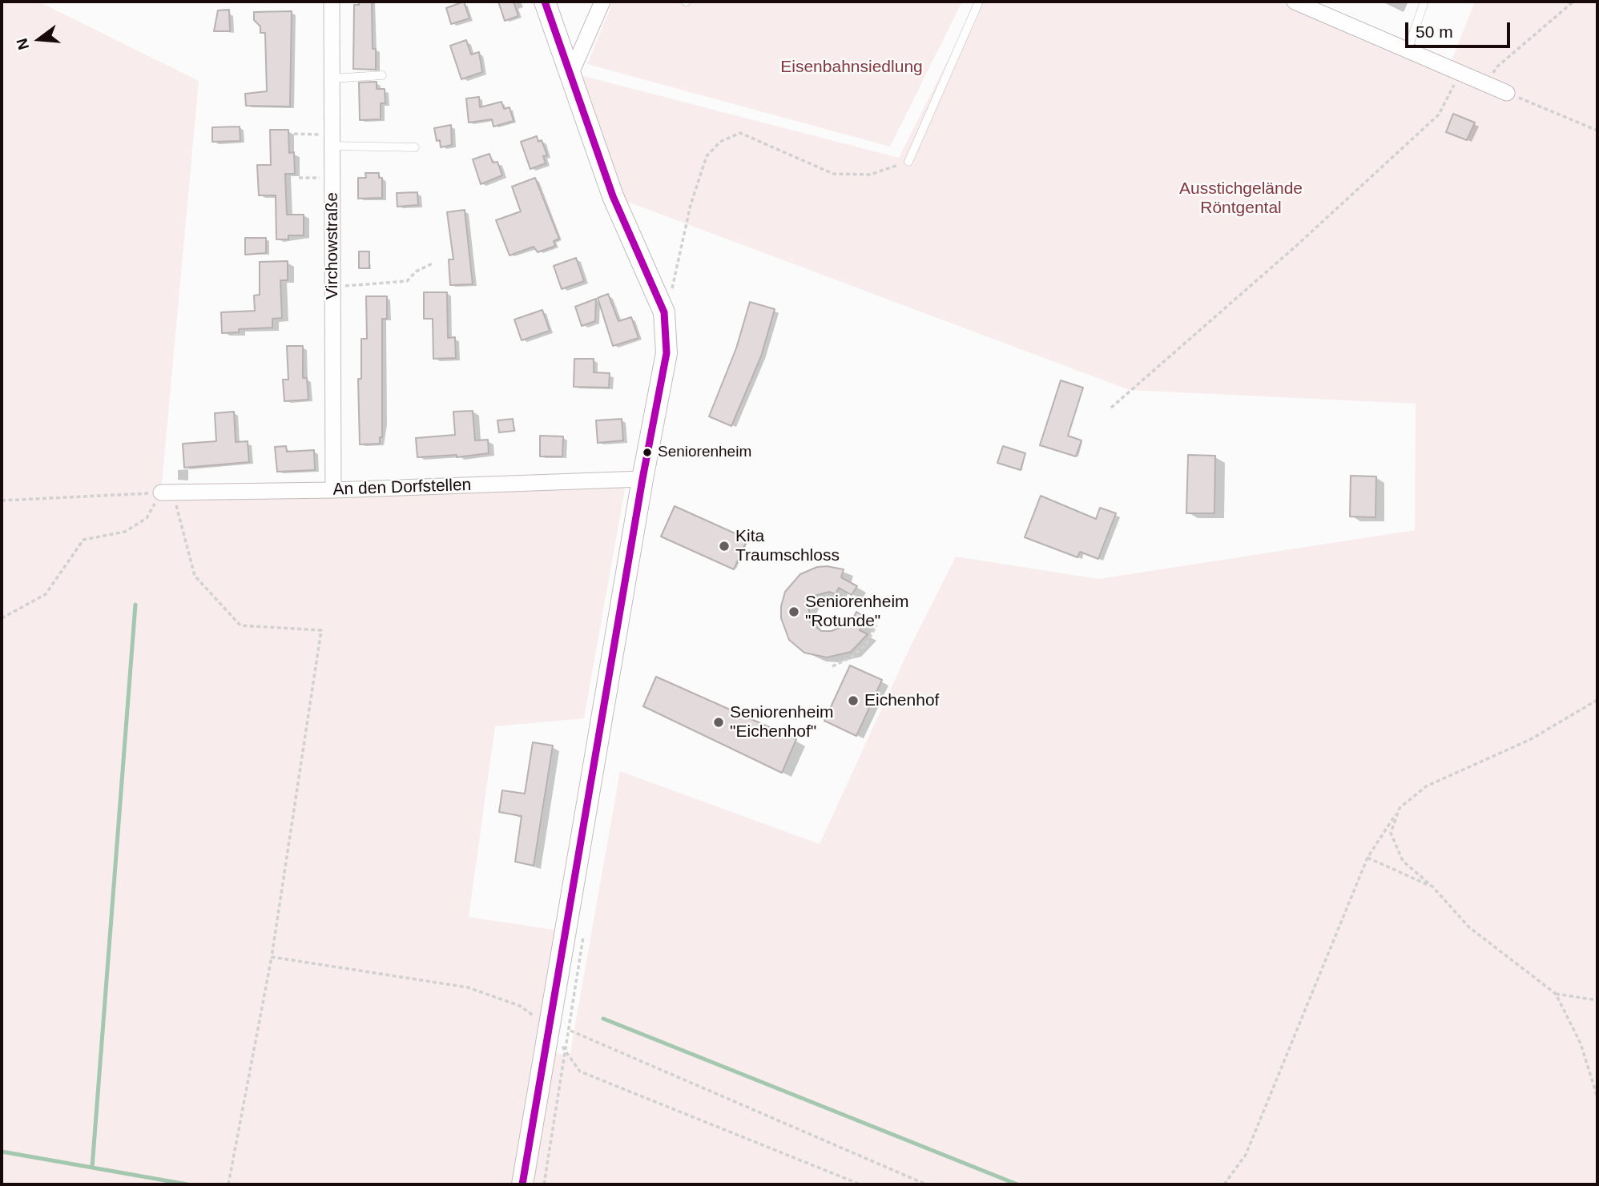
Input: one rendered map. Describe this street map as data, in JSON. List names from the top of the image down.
{
  "streets": {
    "street": ["Virchowstraße", "An den Dorfstellen"]
  },
  "crossings": [
    ["Virchowstraße", "An den Dorfstellen"]
  ],
  "parks": ["Eisenbahnsiedlung", "Ausstichgelände Röntgental"],
  "places": [
    "Seniorenheim",
    "Kita Traumschloss",
    "Seniorenheim \"Rotunde\"",
    "Eichenhof",
    "Seniorenheim \"Eichenhof\""
  ],
  "scale_bar": "50 m",
  "north": "left"
}
